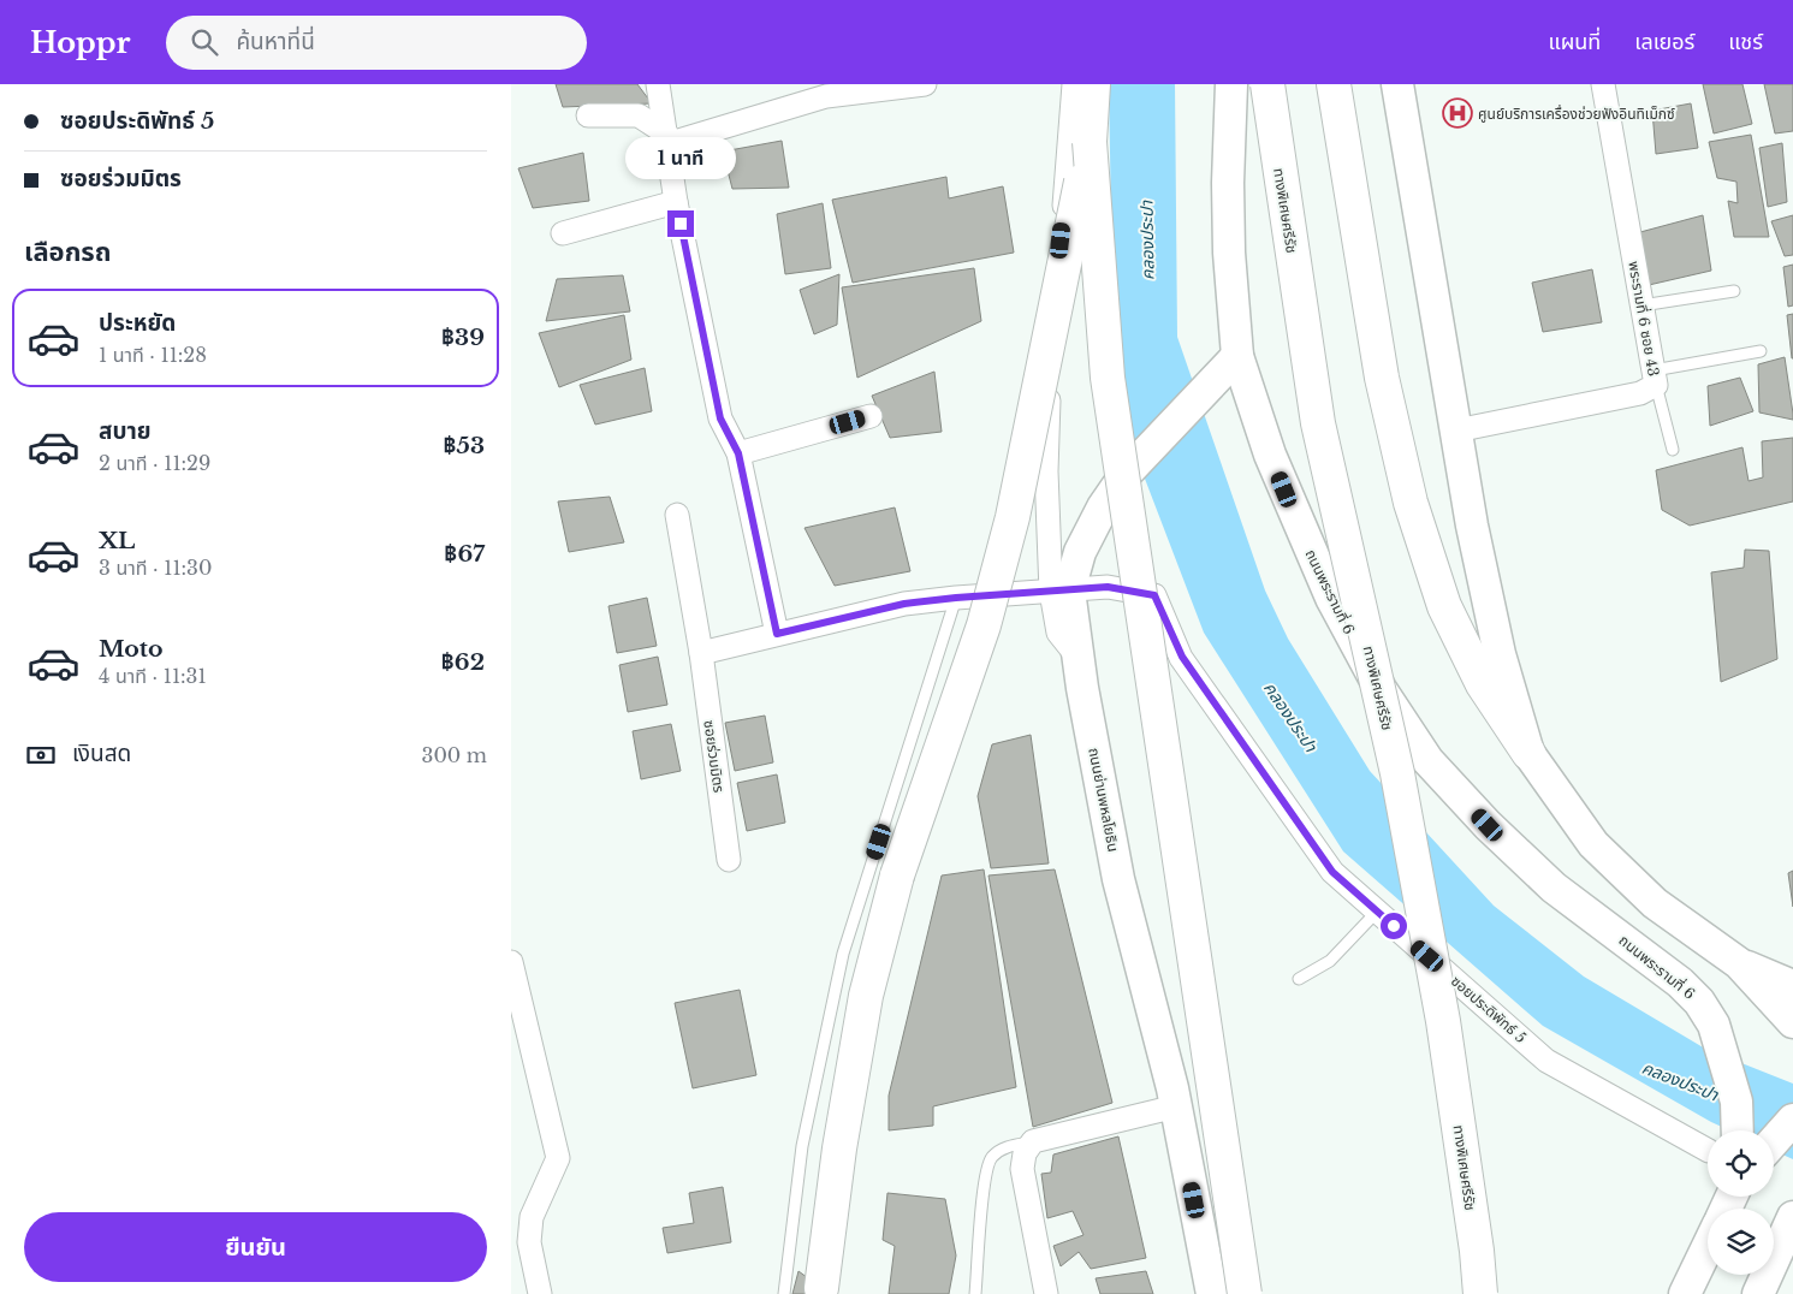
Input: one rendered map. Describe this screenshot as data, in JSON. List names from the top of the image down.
{
  "streets": {
    "highway": ["ทางพิเศษศรีรัช"],
    "main road": ["ถนนพระรามที่ 6", "ถนนย่านพหลโยธิน"],
    "street": ["พระรามที่ 6 ซอย 43", "ซอยร่วมมิตร", "ซอยประดิพัทธ์ 5"]
  },
  "crossings": [
    ["ถนนพระรามที่ 6", "ถนนย่านพหลโยธิน"],
    ["ถนนย่านพหลโยธิน", "ซอยประดิพัทธ์ 5"]
  ],
  "water": ["คลองประปา"],
  "places": {
    "hospital": ["ศูนย์บริการเครื่องช่วยฟังอินทิเม็กซ์"]
  },
  "page": {
    "header": "Hoppr",
    "search": "ค้นหาที่นี่",
    "nav": ["แผนที่", "เลเยอร์", "แชร์"],
    "banner": ["ซอยประดิพัทธ์ 5", "ซอยร่วมมิตร"],
    "bubble": "1 นาที",
    "heading": "เลือกรถ",
    "list": [
      {
        "name": "ประหยัด",
        "note": "1 นาที · 11:28",
        "value": "฿39"
      },
      {
        "name": "สบาย",
        "note": "2 นาที · 11:29",
        "value": "฿53"
      },
      {
        "name": "XL",
        "note": "3 นาที · 11:30",
        "value": "฿67"
      },
      {
        "name": "Moto",
        "note": "4 นาที · 11:31",
        "value": "฿62"
      }
    ],
    "pay": ["เงินสด", "300 m"],
    "buttons": "ยืนยัน"
  }
}
